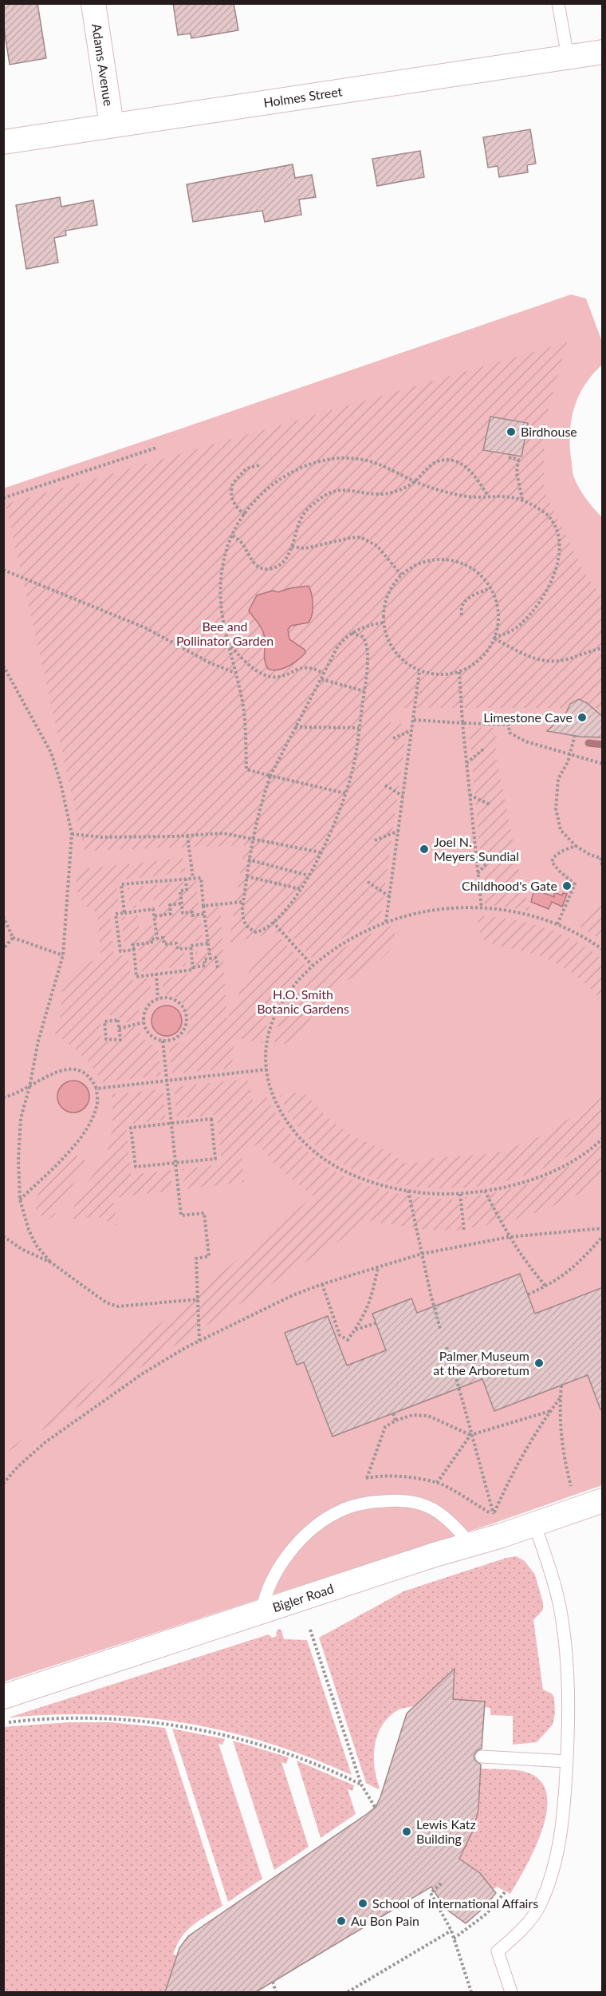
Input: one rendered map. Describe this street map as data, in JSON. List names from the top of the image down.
{
  "streets": {
    "street": ["Adams Avenue", "Holmes Street", "Bigler Road"]
  },
  "crossings": [
    ["Adams Avenue", "Holmes Street"]
  ],
  "parks": ["Bee and Pollinator Garden", "H.O. Smith Botanic Gardens"],
  "places": [
    "Birdhouse",
    "Limestone Cave",
    "Joel N. Meyers Sundial",
    "Childhood's Gate",
    "Palmer Museum at the Arboretum",
    "Lewis Katz Building",
    "School of International Affairs",
    "Au Bon Pain"
  ]
}
